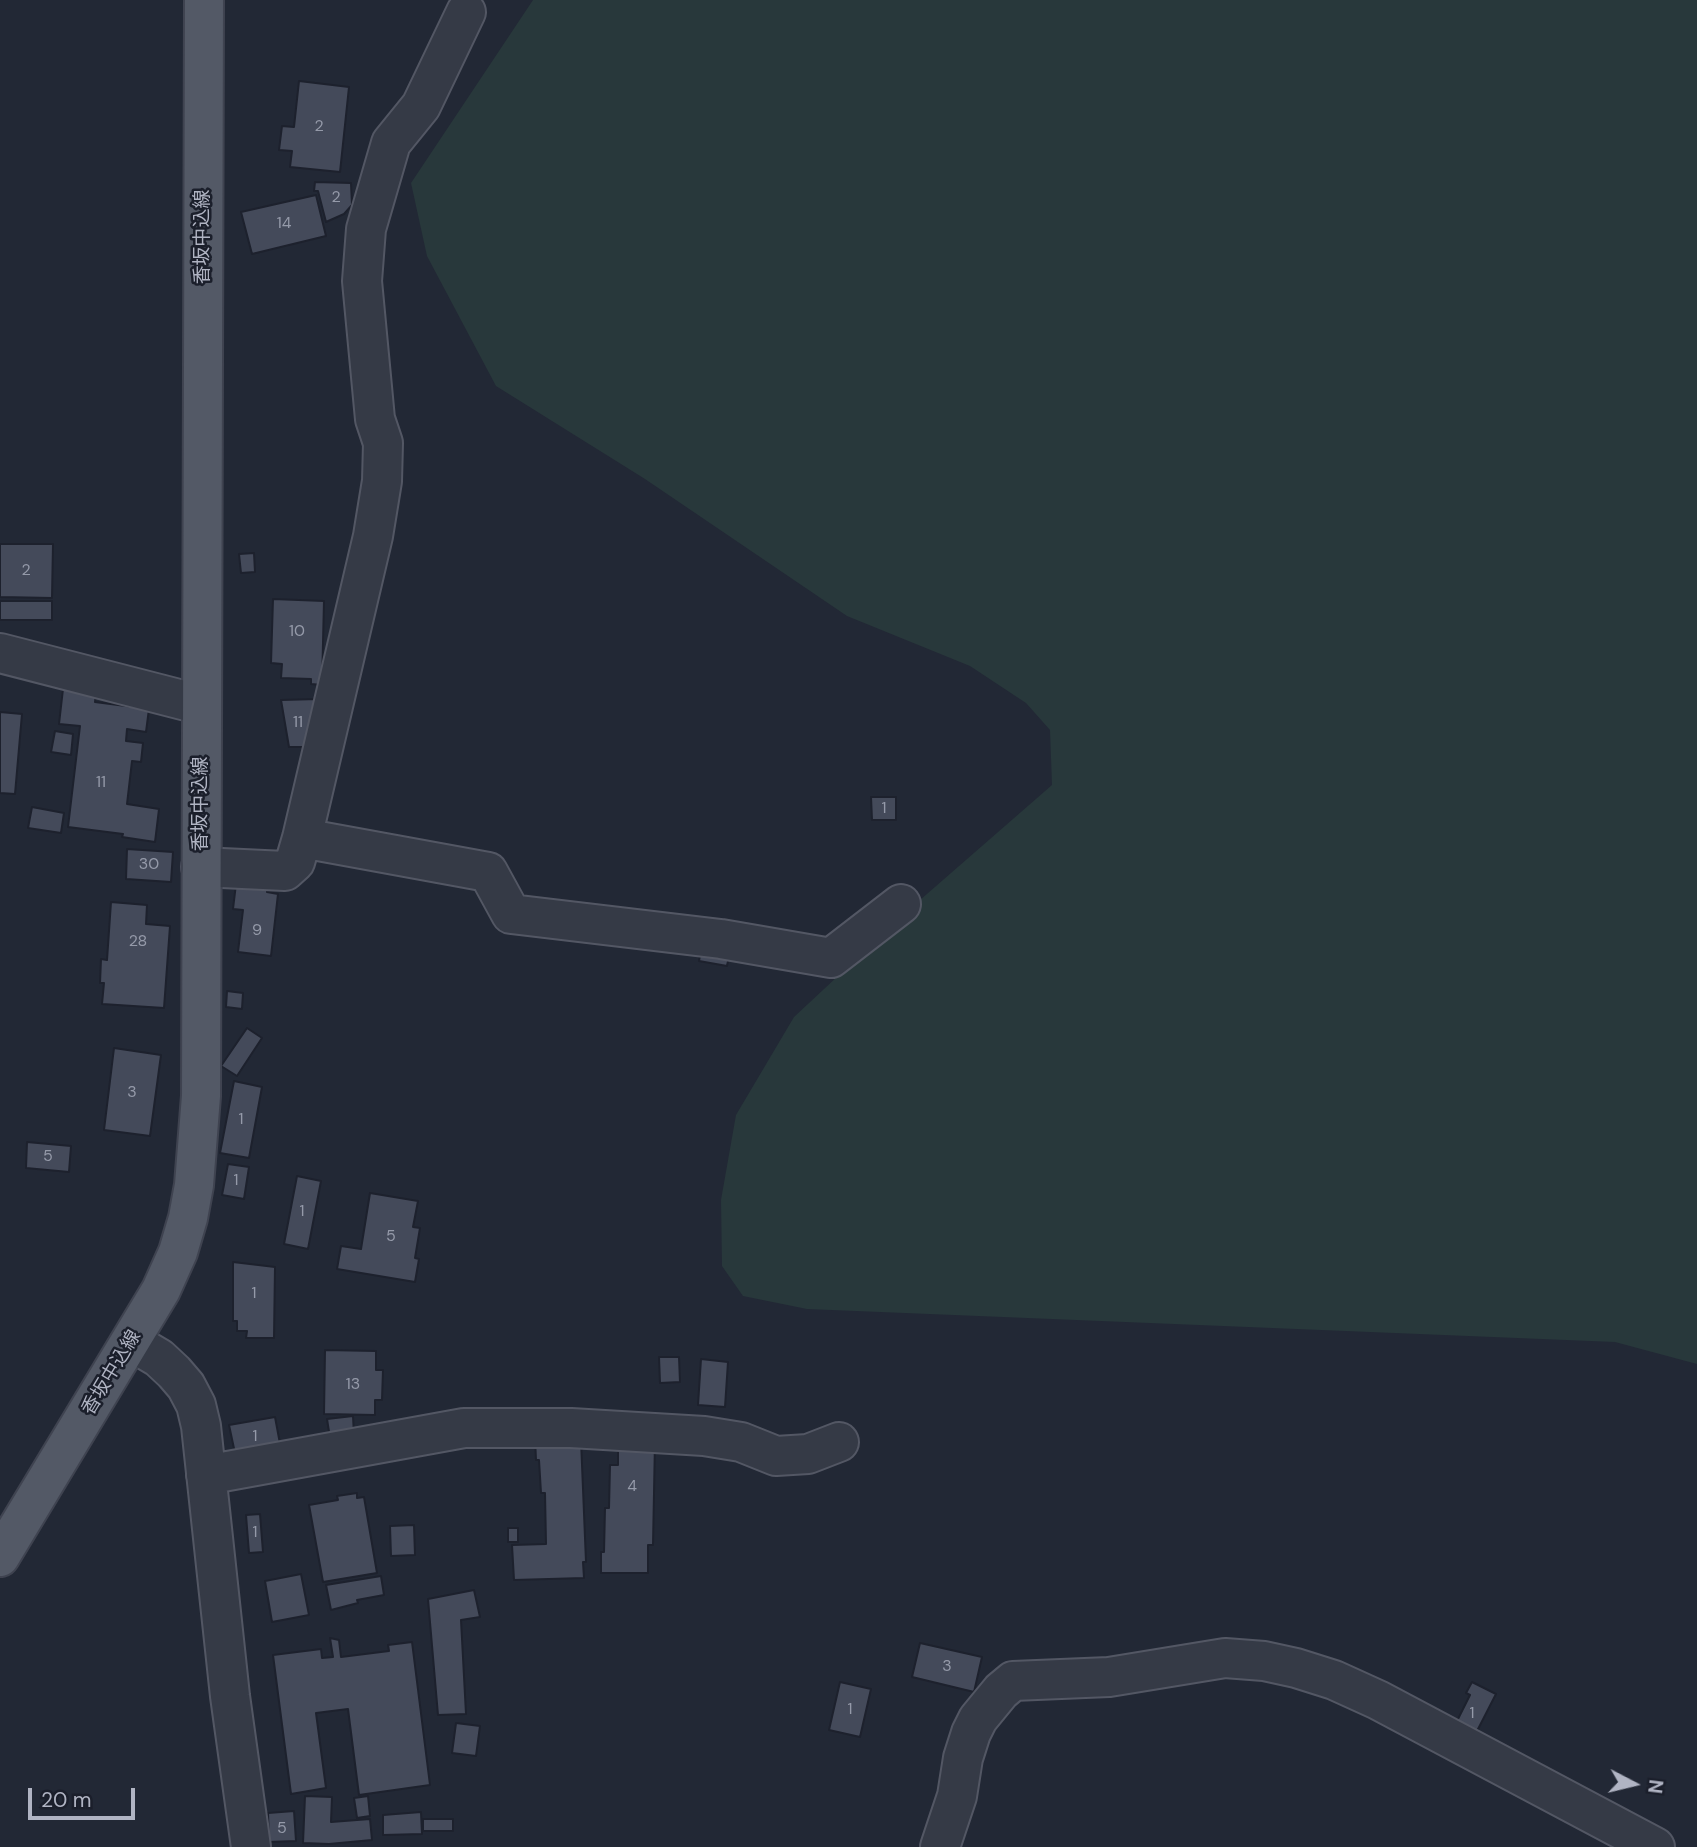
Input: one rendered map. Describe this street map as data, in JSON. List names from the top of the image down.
{
  "streets": {
    "main road": ["香坂中込線"]
  },
  "house_numbers": [
    "2",
    "2",
    "14",
    "2",
    "10",
    "11",
    "11",
    "1",
    "30",
    "9",
    "28",
    "3",
    "1",
    "5",
    "1",
    "1",
    "5",
    "1",
    "13",
    "1",
    "4",
    "1",
    "3",
    "1",
    "1",
    "5"
  ],
  "scale_bar": "20 m",
  "north": "right"
}
